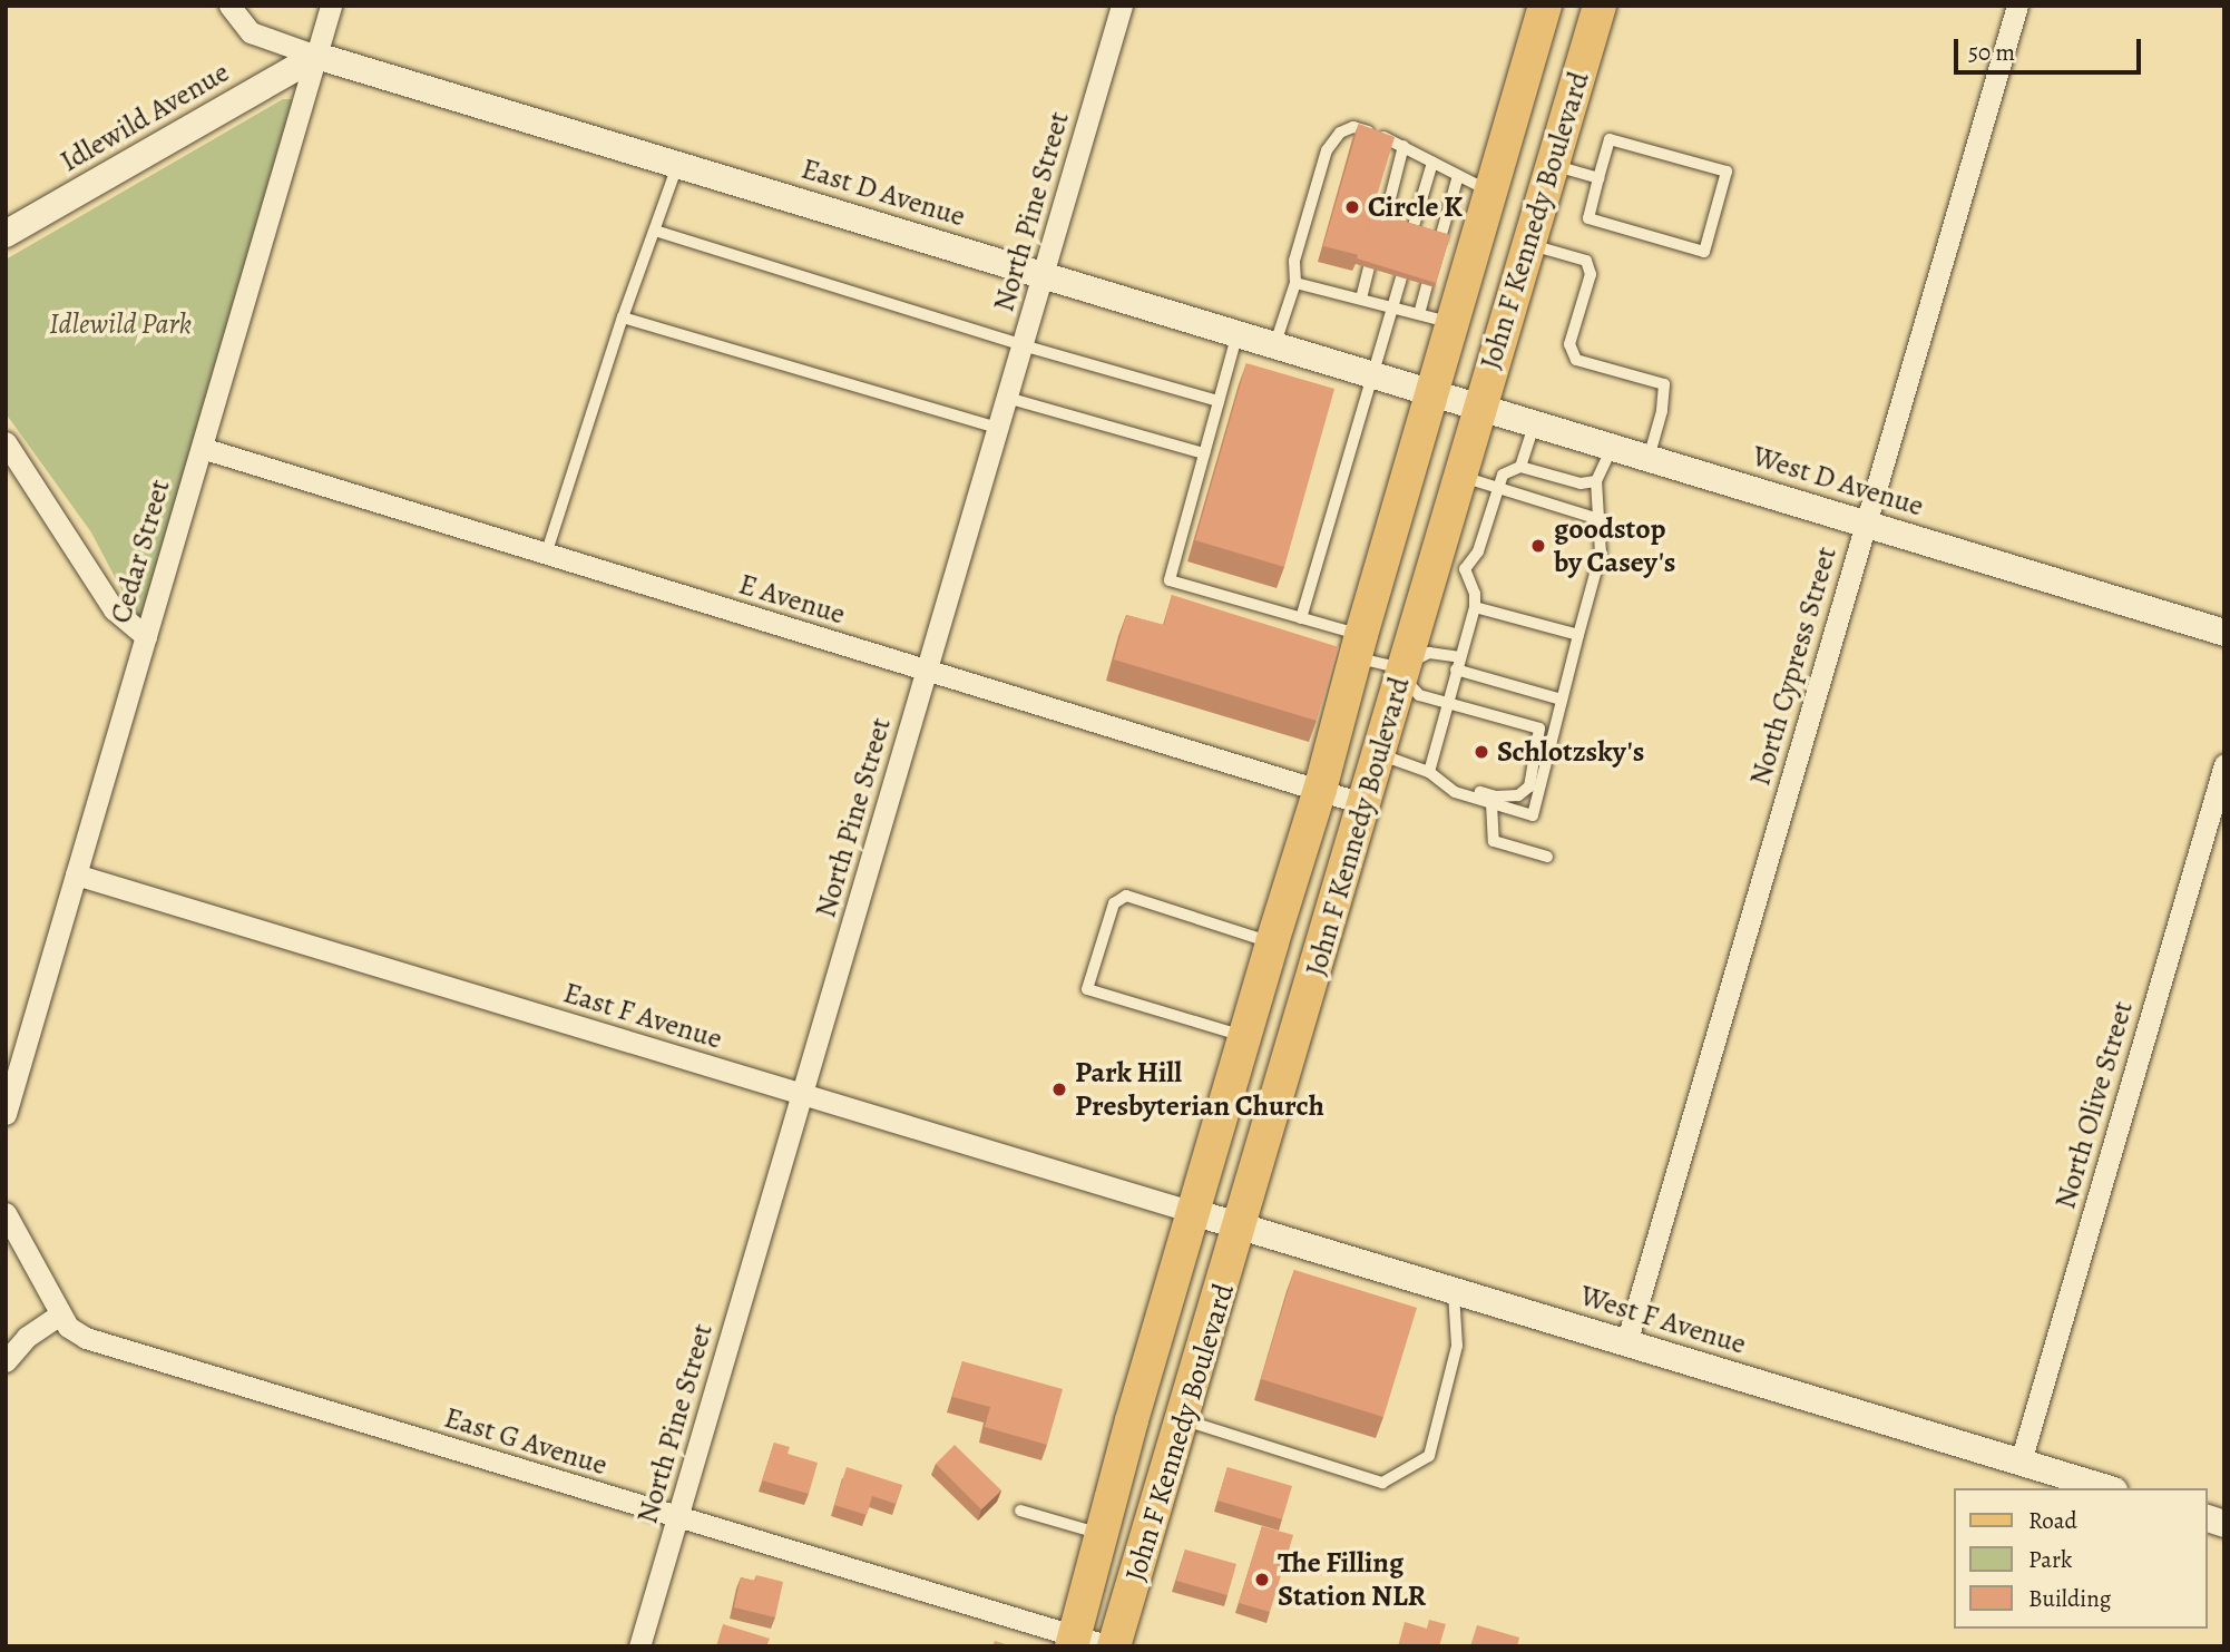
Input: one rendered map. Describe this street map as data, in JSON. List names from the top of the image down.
{
  "streets": {
    "main road": ["John F Kennedy Boulevard"],
    "street": [
      "Idlewild Avenue",
      "East D Avenue",
      "North Pine Street",
      "West D Avenue",
      "Cedar Street",
      "E Avenue",
      "North Cypress Street",
      "East F Avenue",
      "North Olive Street",
      "West F Avenue",
      "East G Avenue"
    ]
  },
  "crossings": [
    ["Idlewild Avenue", "East D Avenue"],
    ["Idlewild Avenue", "Cedar Street"],
    ["East D Avenue", "North Pine Street"],
    ["East D Avenue", "John F Kennedy Boulevard"],
    ["East D Avenue", "West D Avenue"],
    ["East D Avenue", "Cedar Street"],
    ["North Pine Street", "E Avenue"],
    ["North Pine Street", "East F Avenue"],
    ["North Pine Street", "East G Avenue"],
    ["John F Kennedy Boulevard", "West D Avenue"],
    ["John F Kennedy Boulevard", "E Avenue"],
    ["John F Kennedy Boulevard", "East F Avenue"],
    ["John F Kennedy Boulevard", "West F Avenue"],
    ["John F Kennedy Boulevard", "East G Avenue"],
    ["West D Avenue", "North Cypress Street"],
    ["Cedar Street", "E Avenue"],
    ["Cedar Street", "East F Avenue"],
    ["North Cypress Street", "West F Avenue"],
    ["East F Avenue", "West F Avenue"],
    ["North Olive Street", "West F Avenue"]
  ],
  "parks": ["Idlewild Park"],
  "places": [
    "Circle K",
    "goodstop by Casey's",
    "Schlotzsky's",
    "Park Hill Presbyterian Church",
    "The Filling Station NLR"
  ],
  "legend": ["Road", "Park", "Building"],
  "scale_bar": "50 m"
}
